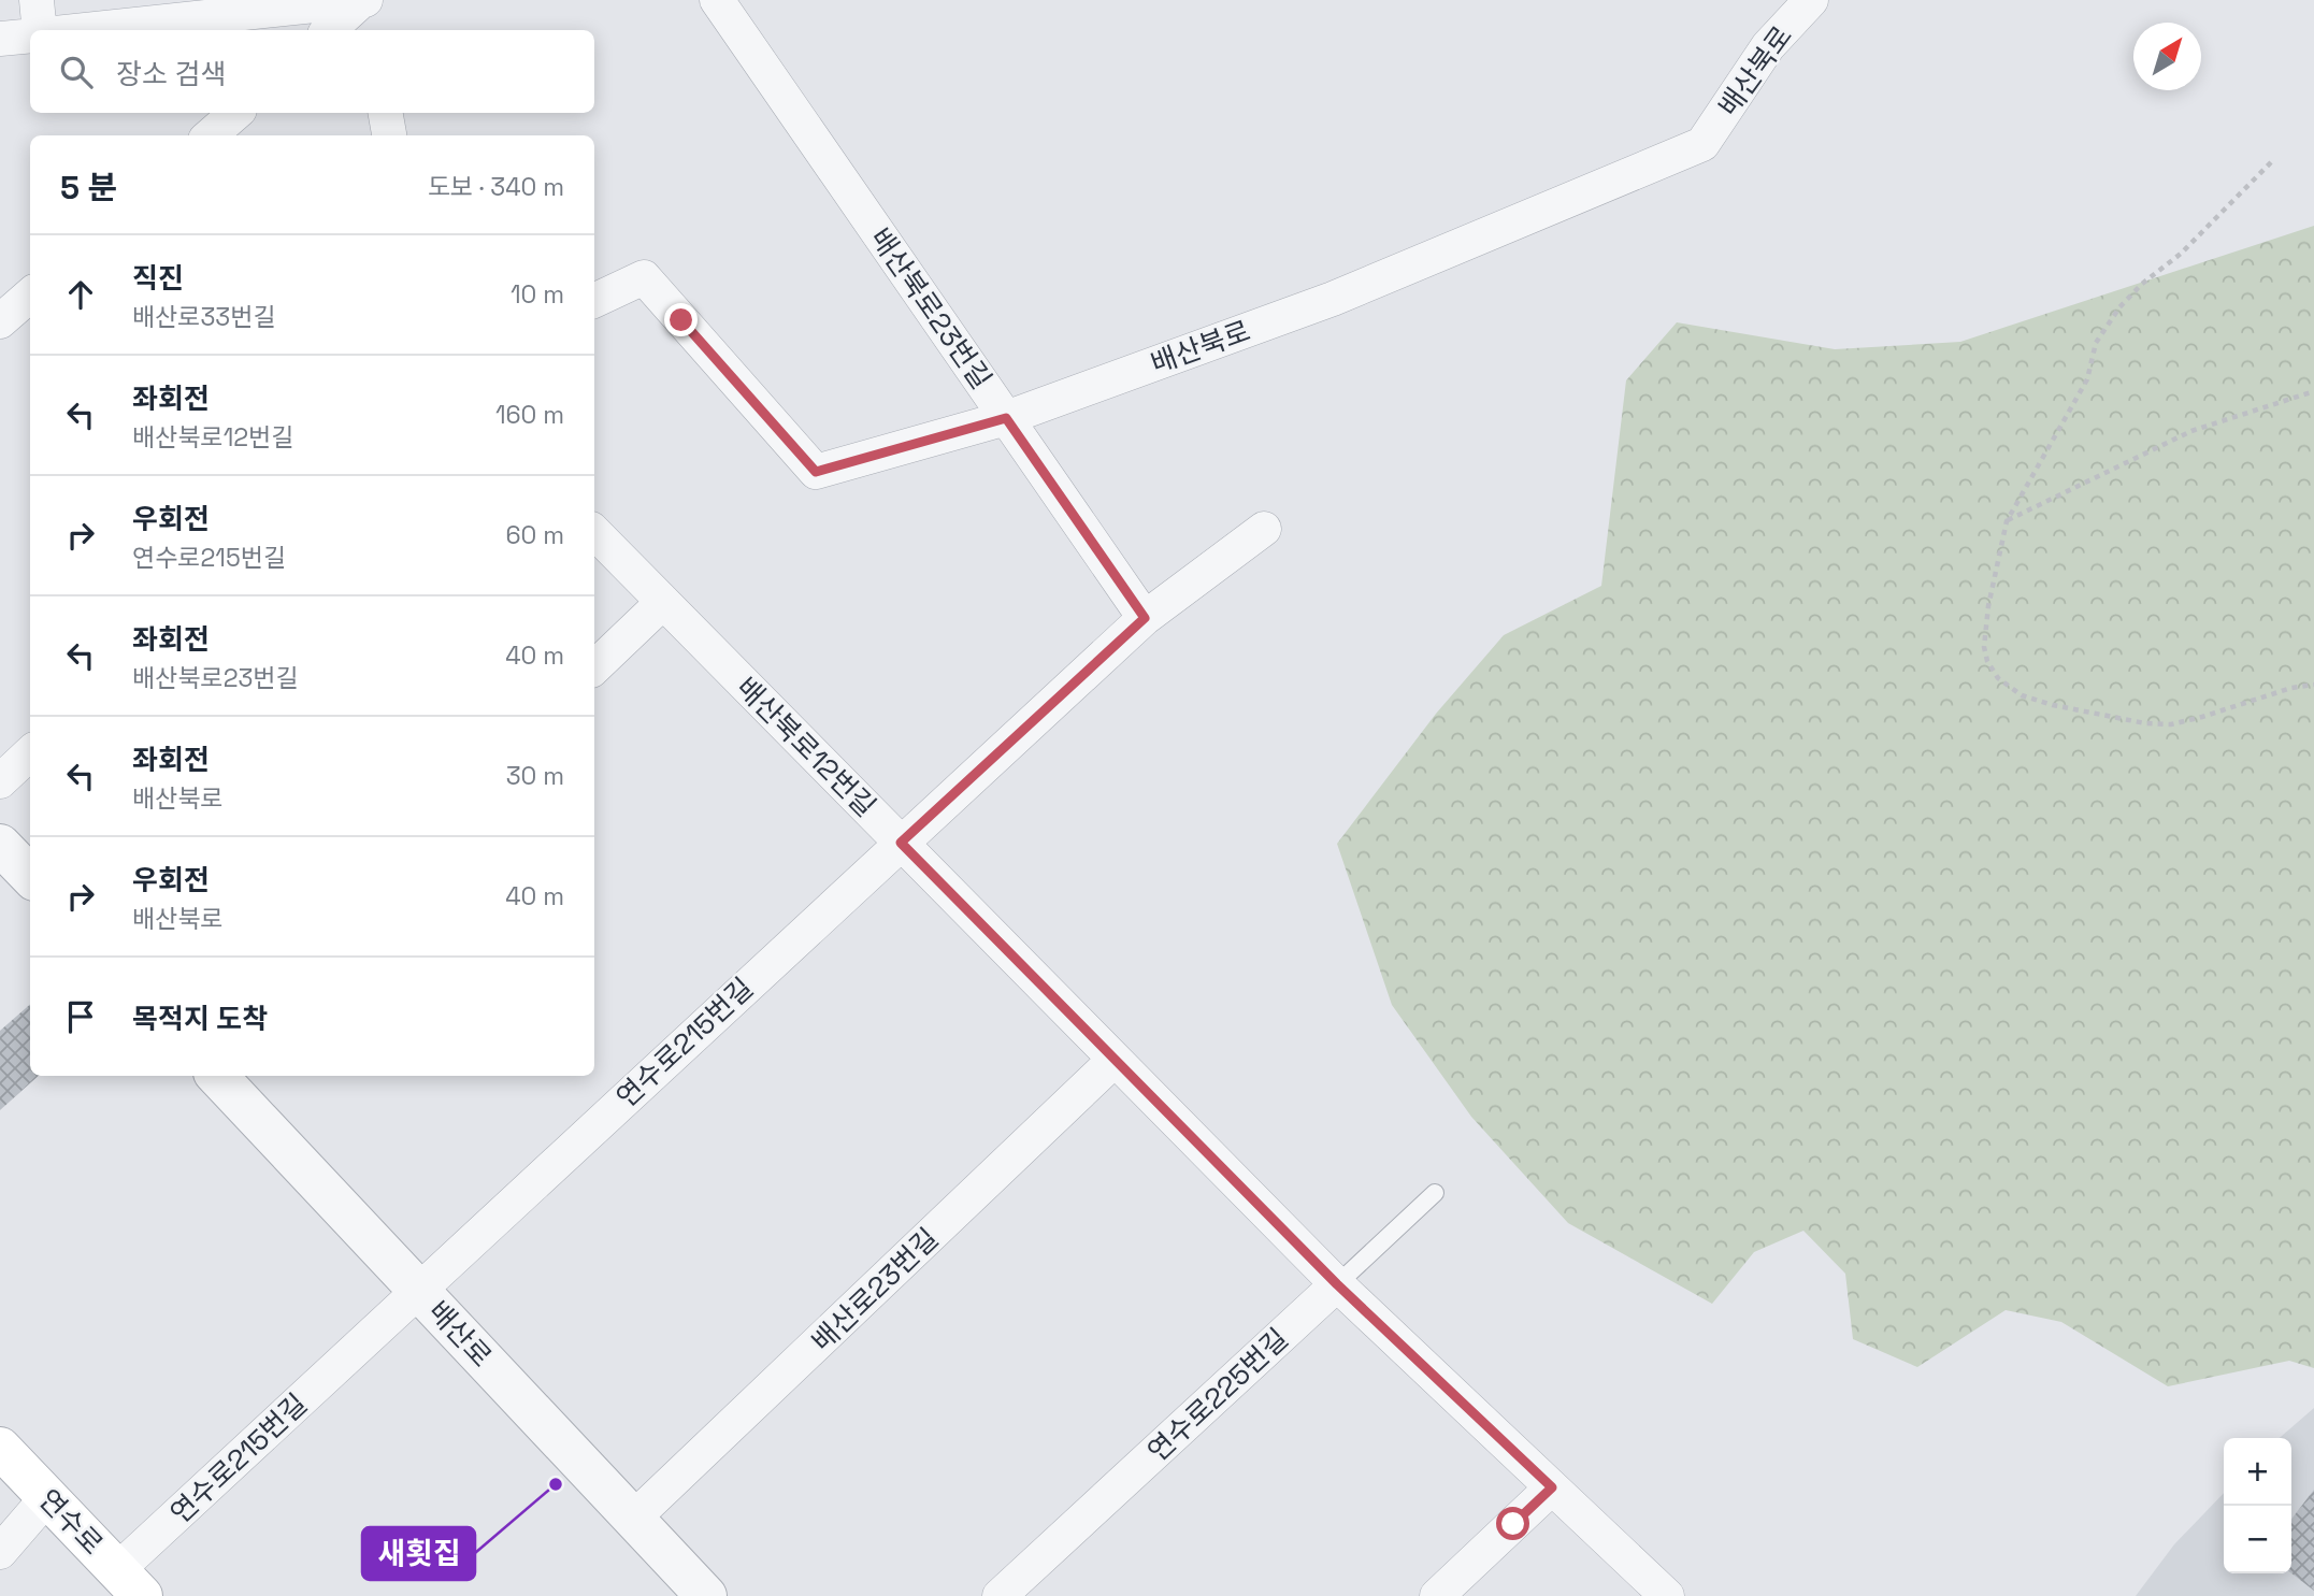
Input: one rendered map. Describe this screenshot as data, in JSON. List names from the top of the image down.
{
  "streets": {
    "main road": ["연수로"],
    "street": [
      "배산북로",
      "배산북로23번길",
      "배산북로12번길",
      "연수로215번길",
      "배산로23번길",
      "배산로",
      "연수로225번길"
    ]
  },
  "crossings": [
    ["배산북로", "배산북로23번길"],
    ["배산북로23번길", "연수로215번길"],
    ["배산북로12번길", "연수로215번길"],
    ["배산북로12번길", "배산로23번길"],
    ["배산북로12번길", "연수로225번길"],
    ["연수로215번길", "배산로"],
    ["연수로215번길", "연수로"],
    ["배산로23번길", "배산로"]
  ],
  "places": ["새횟집"],
  "north": "top right",
  "page": {
    "search": "장소 검색",
    "heading": ["5 분", "도보 · 340 m"],
    "list": [
      ["직진", "배산로33번길", "10 m"],
      ["좌회전", "배산북로12번길", "160 m"],
      ["우회전", "연수로215번길", "60 m"],
      ["좌회전", "배산북로23번길", "40 m"],
      ["좌회전", "배산북로", "30 m"],
      ["우회전", "배산북로", "40 m"],
      "목적지 도착"
    ],
    "map_buttons": ["+", "−"]
  }
}
